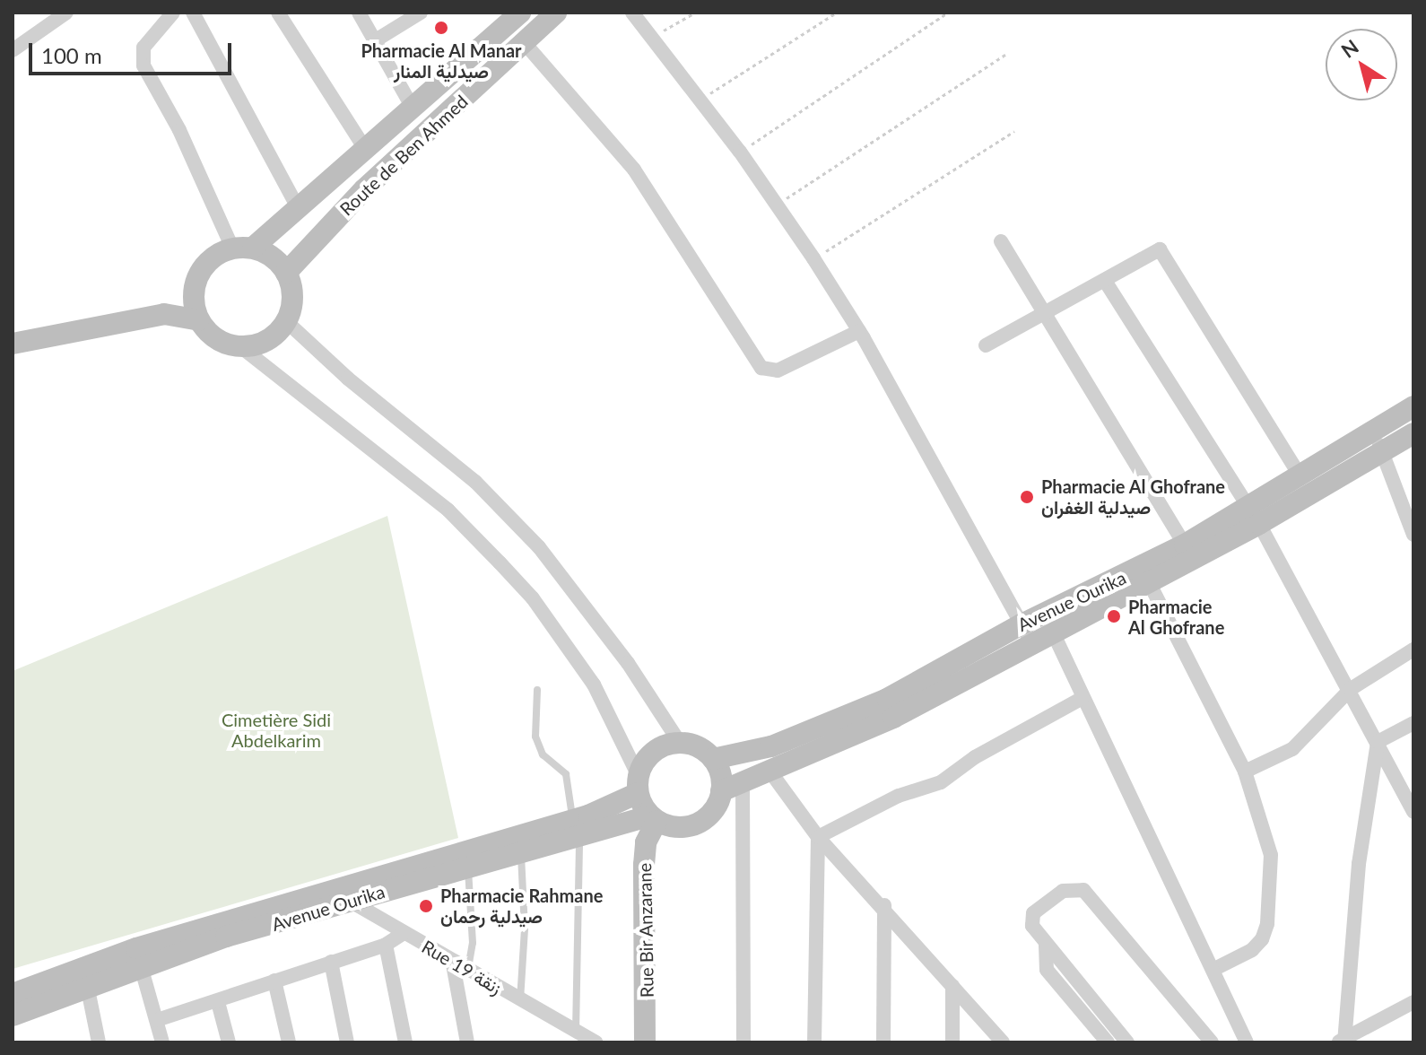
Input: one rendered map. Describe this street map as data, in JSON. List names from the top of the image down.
{
  "streets": {
    "street": [
      "Route de Ben Ahmed",
      "Avenue Ourika",
      "Rue Bir Anzarane",
      "Rue 19 زنقة"
    ]
  },
  "crossings": [
    ["Avenue Ourika", "Rue Bir Anzarane"],
    ["Avenue Ourika", "Rue 19 زنقة"]
  ],
  "parks": ["Cimetière Sidi Abdelkarim"],
  "places": [
    "Pharmacie Al Manar صيدلية المنار",
    "Pharmacie Al Ghofrane صيدلية الغفران",
    "Pharmacie Al Ghofrane",
    "Pharmacie Rahmane صيدلية رحمان"
  ],
  "scale_bar": "100 m",
  "north": "top left"
}
